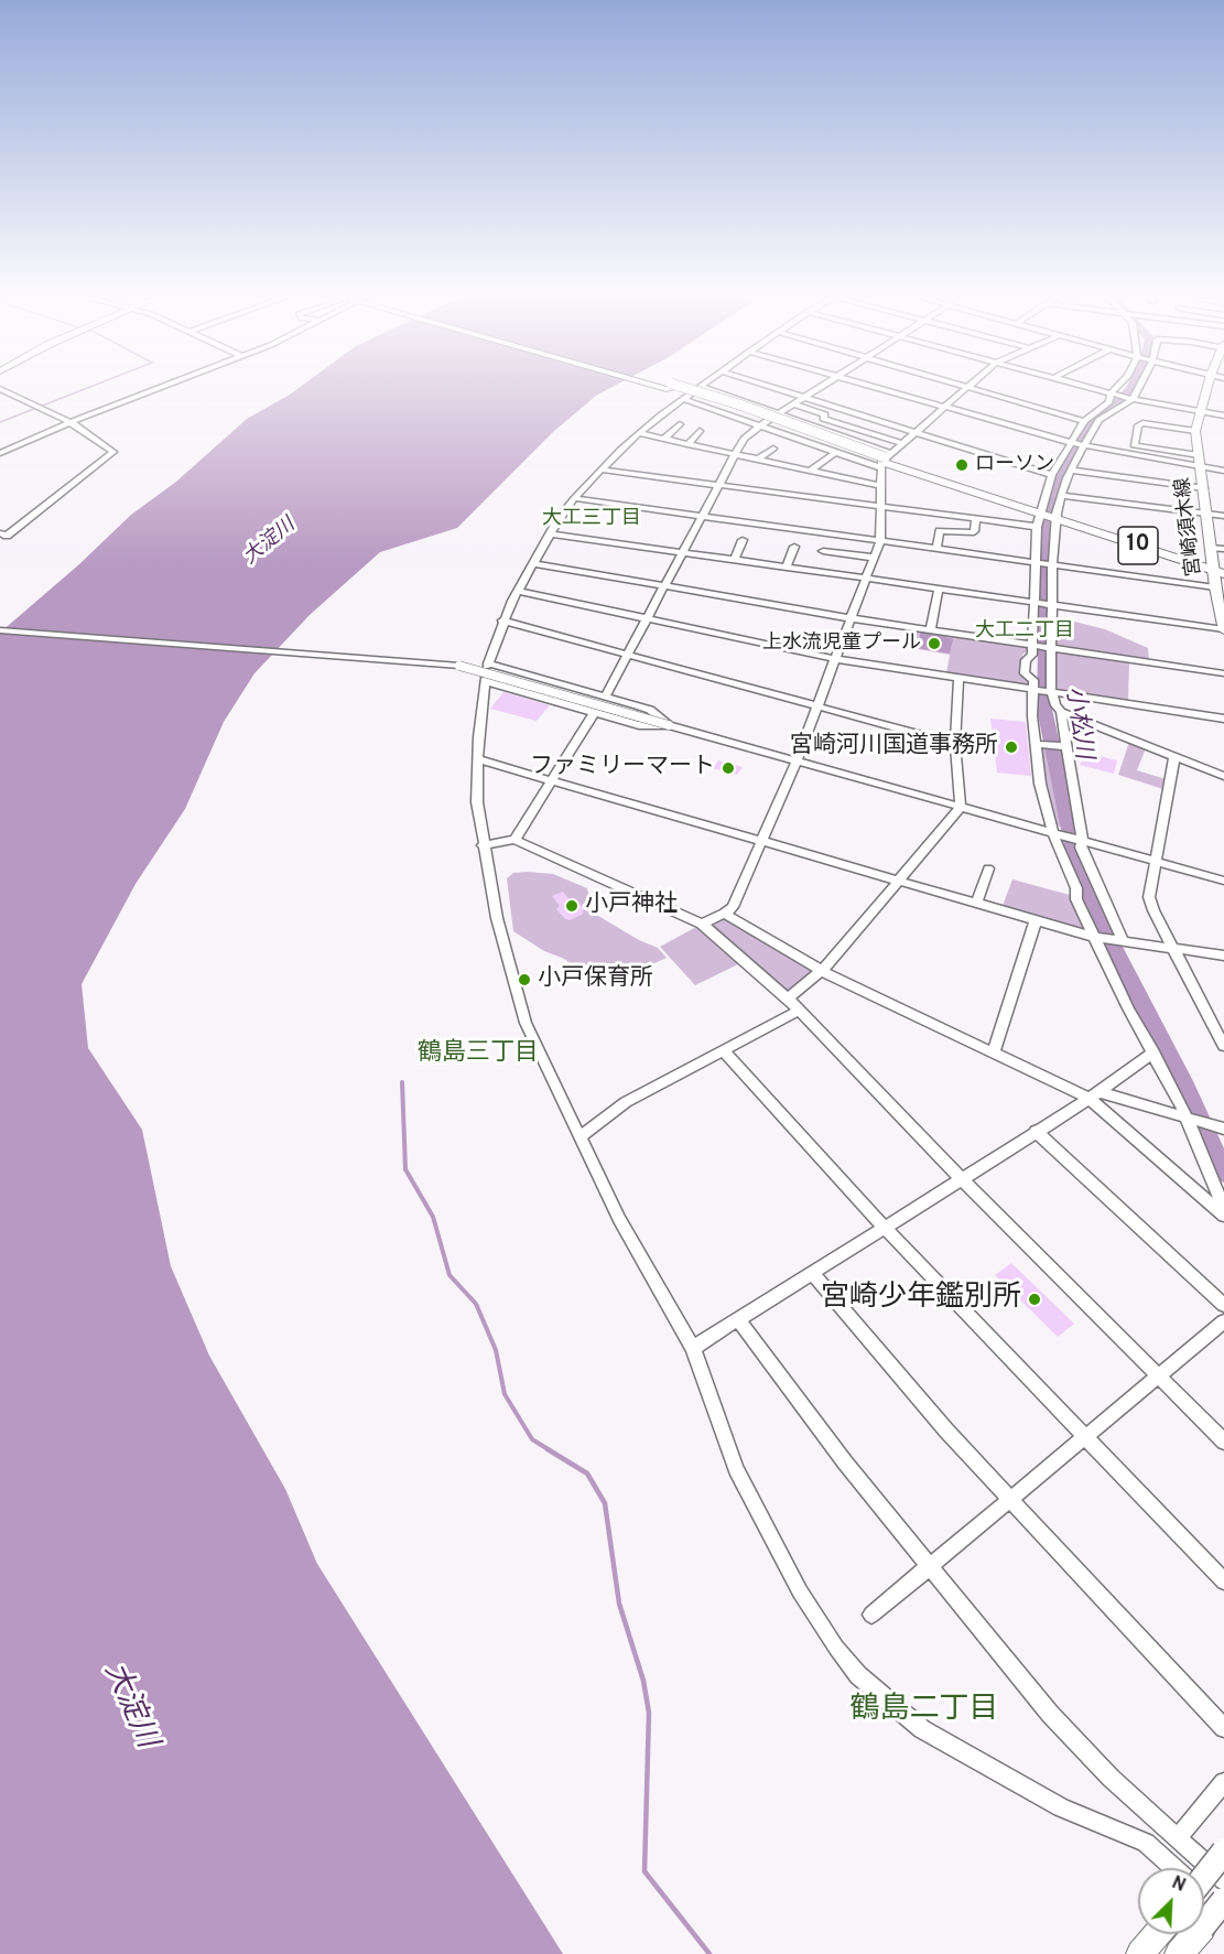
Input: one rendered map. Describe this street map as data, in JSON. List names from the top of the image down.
{
  "streets": {
    "highway": ["10"],
    "main road": ["宮崎須木線"]
  },
  "crossings": [
    ["宮崎須木線", "10"]
  ],
  "districts": [
    "大工三丁目",
    "大工二丁目",
    "鶴島三丁目",
    "鶴島二丁目"
  ],
  "water": ["大淀川", "小松川"],
  "places": [
    "ローソン",
    "上水流児童プール",
    "宮崎河川国道事務所",
    "ファミリーマート",
    "小戸神社",
    "小戸保育所",
    "宮崎少年鑑別所"
  ],
  "north": "top right"
}
